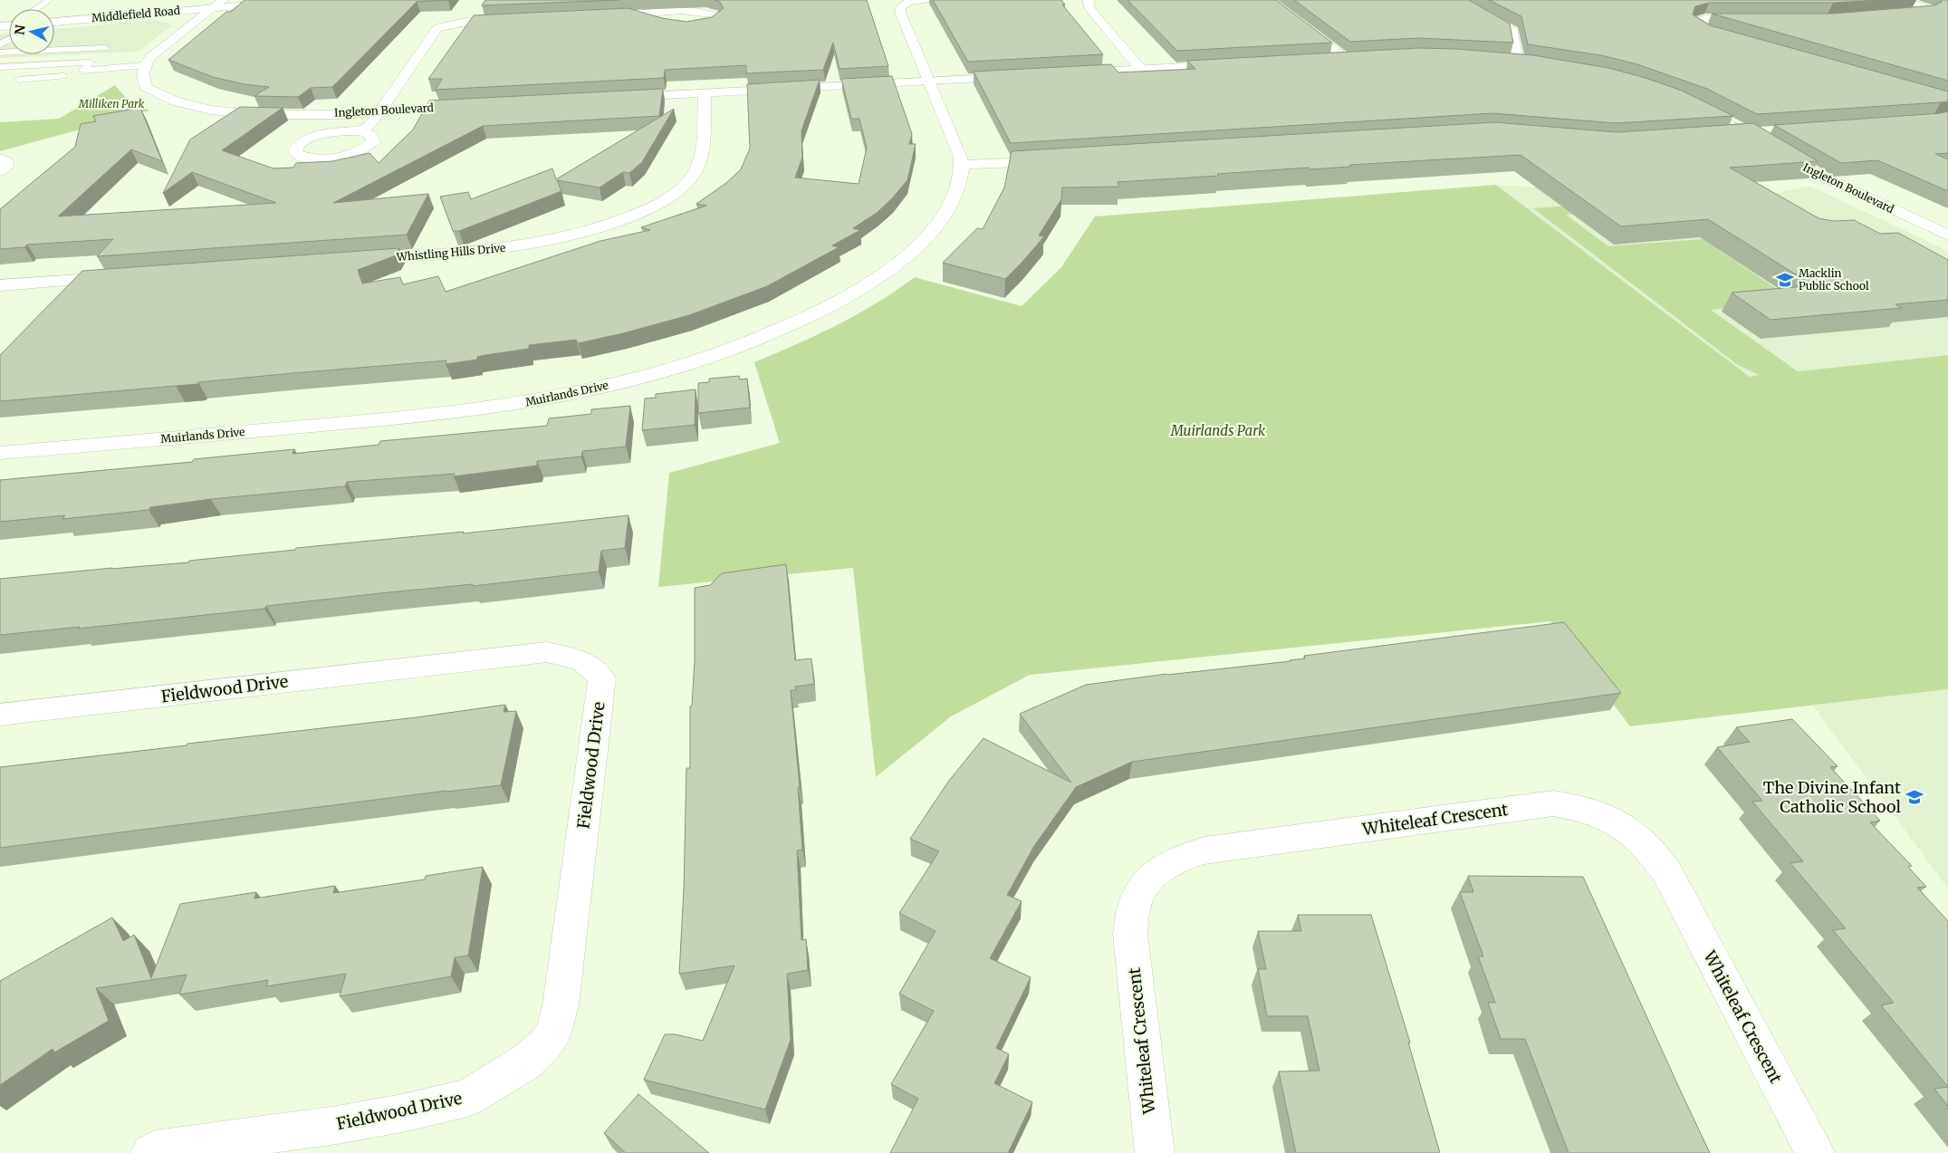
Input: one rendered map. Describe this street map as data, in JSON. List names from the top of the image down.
{
  "streets": {
    "street": [
      "Middlefield Road",
      "Ingleton Boulevard",
      "Whistling Hills Drive",
      "Muirlands Drive",
      "Fieldwood Drive",
      "Whiteleaf Crescent"
    ]
  },
  "parks": ["Milliken Park", "Muirlands Park"],
  "places": {
    "school or university": ["Macklin Public School", "The Divine Infant Catholic School"]
  },
  "north": "left"
}
